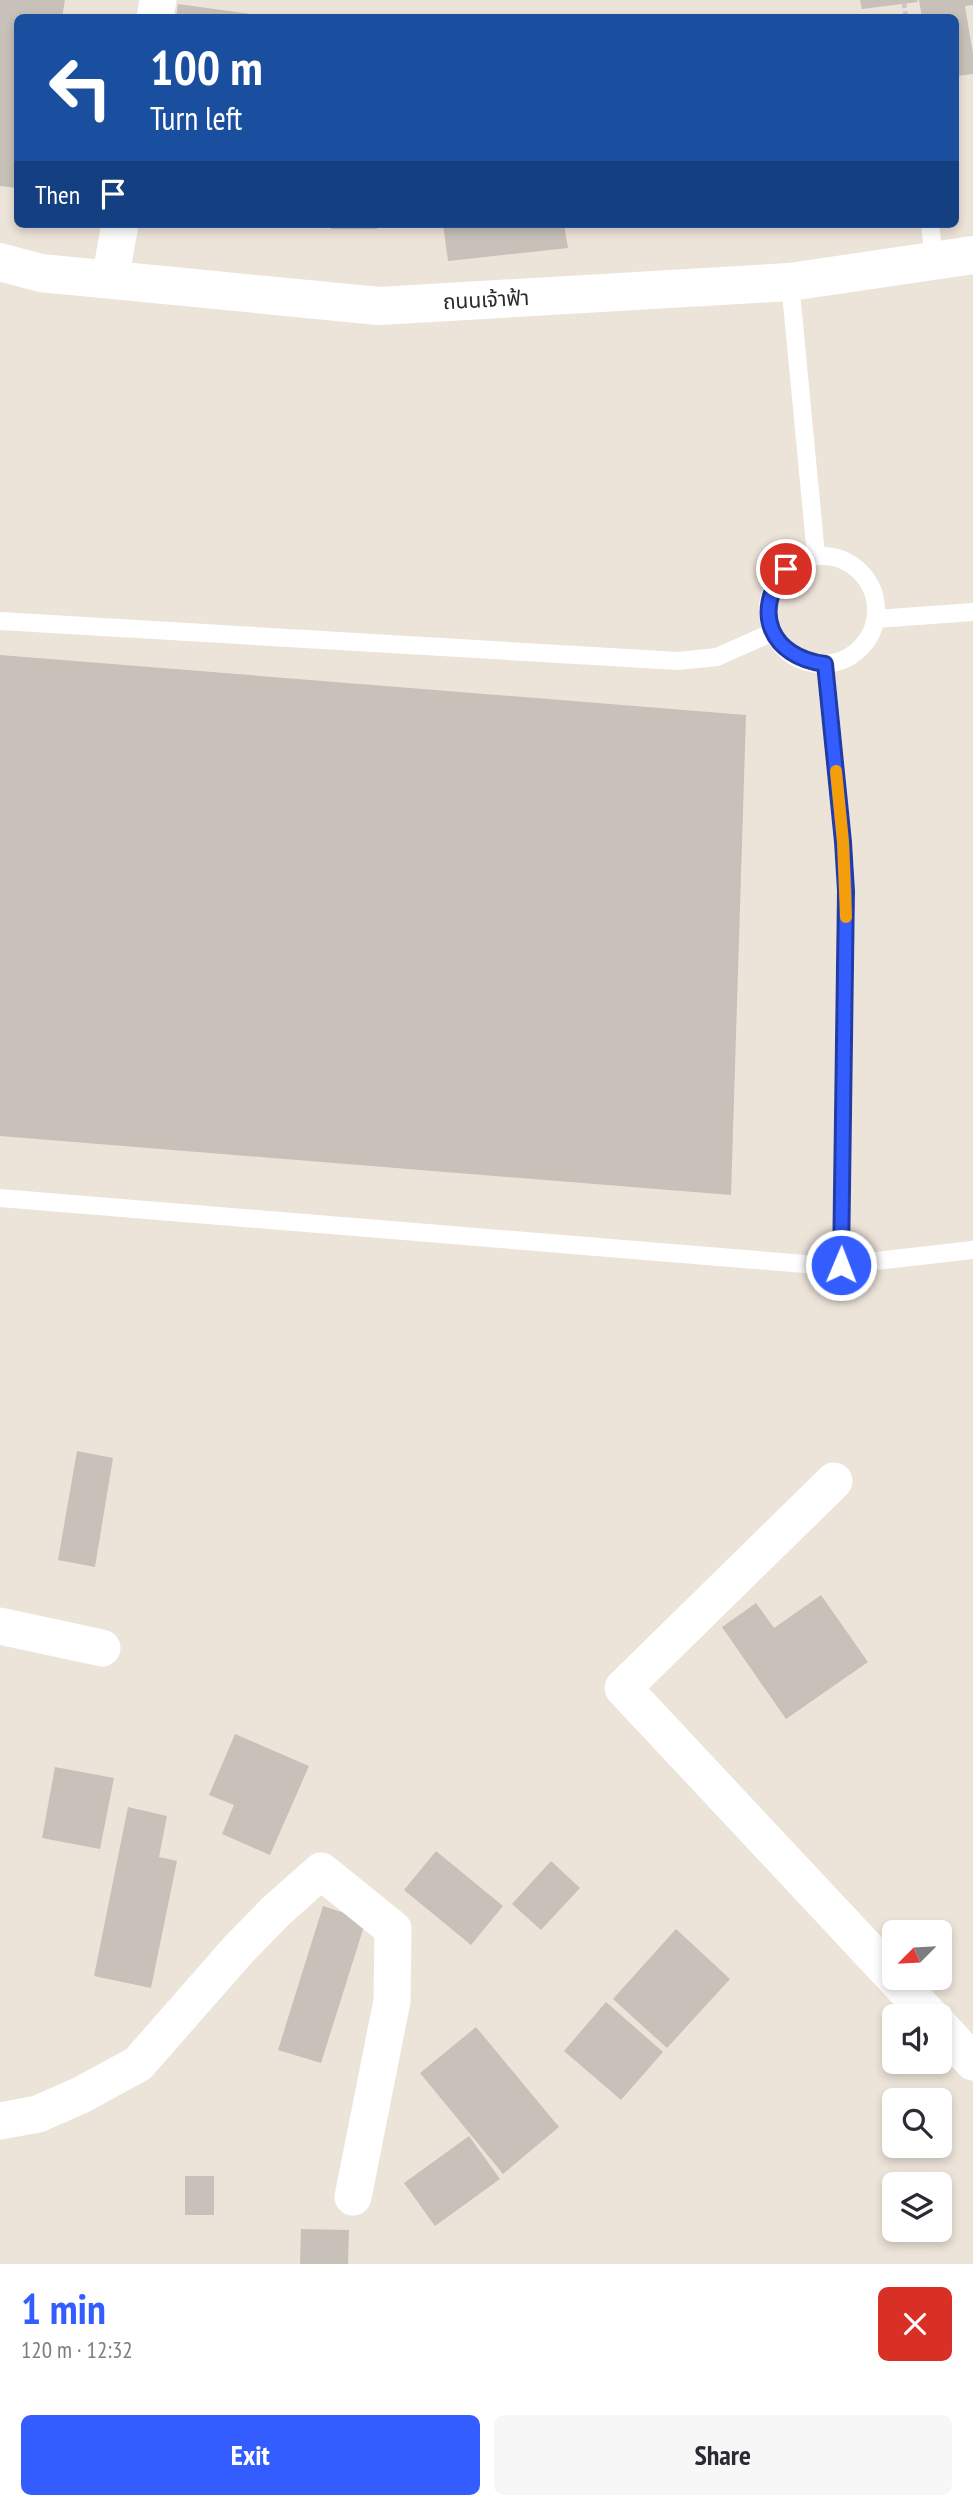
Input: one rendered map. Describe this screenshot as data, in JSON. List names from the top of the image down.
{
  "streets": {
    "main road": ["ถนนเจ้าฟ้า"]
  },
  "north": "bottom left",
  "page": {
    "turn": ["100 m", "Turn left"],
    "then": "Then",
    "heading": ["1 min", "120 m · 12:32"],
    "buttons": ["Exit", "Share"]
  }
}
